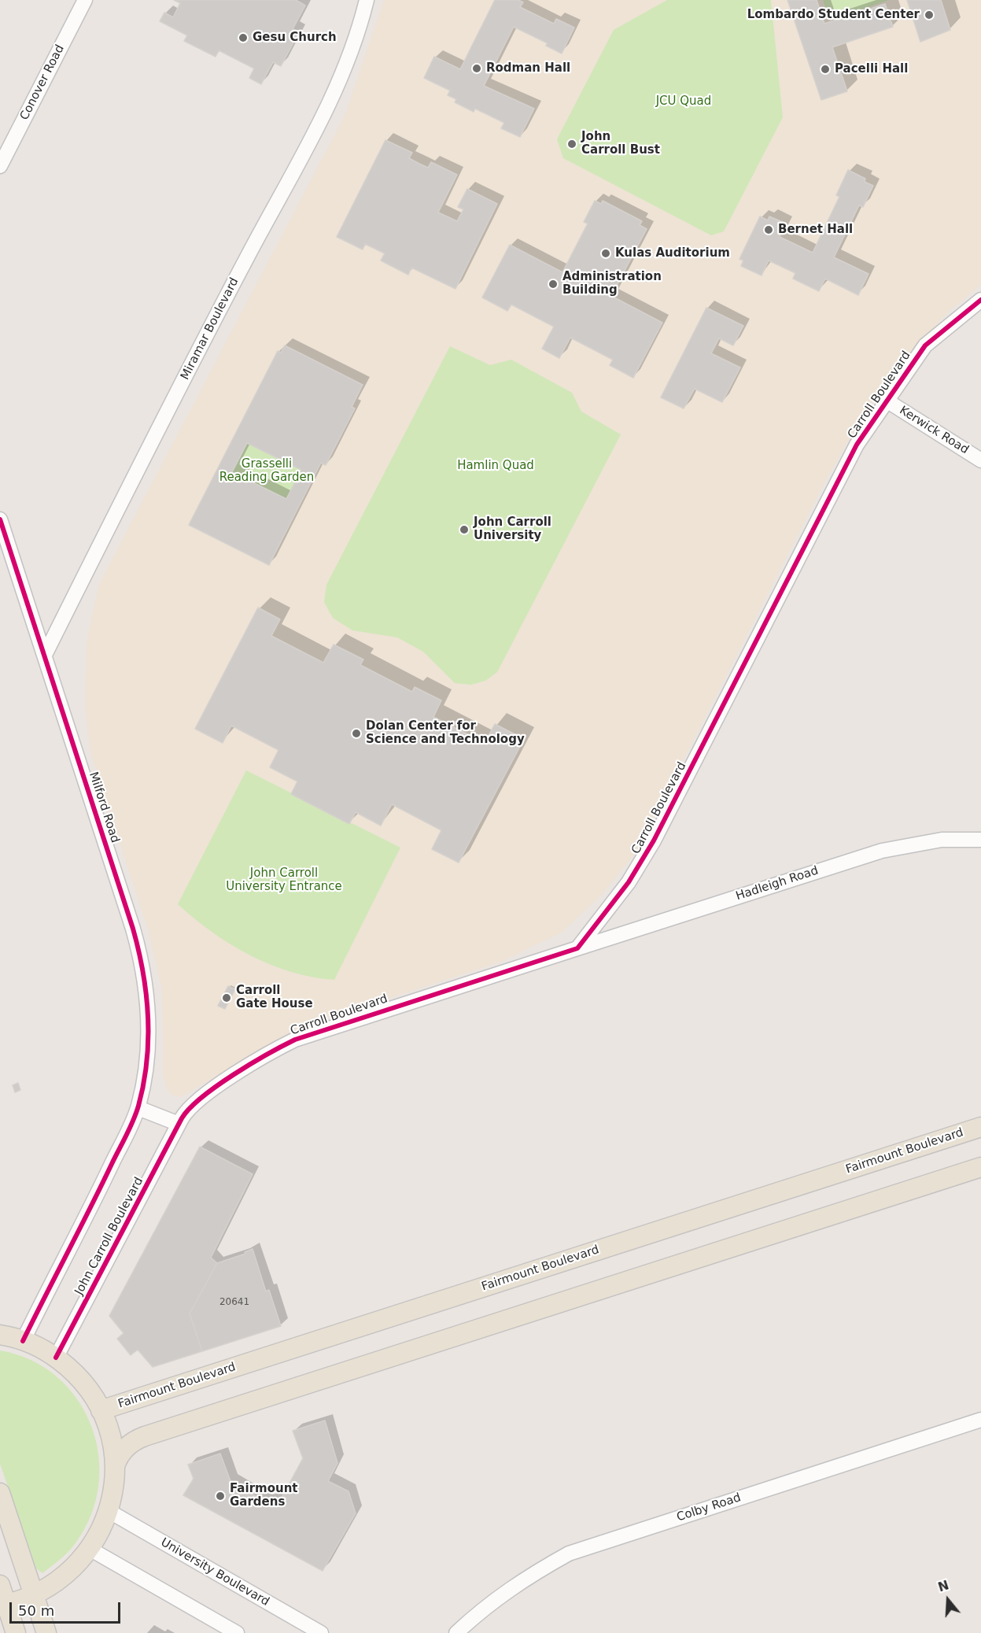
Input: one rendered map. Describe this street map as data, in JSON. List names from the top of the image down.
{
  "streets": {
    "main road": ["Fairmount Boulevard"],
    "street": [
      "Conover Road",
      "Miramar Boulevard",
      "Carroll Boulevard",
      "Kerwick Road",
      "Milford Road",
      "Hadleigh Road",
      "John Carroll Boulevard",
      "Colby Road",
      "University Boulevard"
    ]
  },
  "crossings": [
    ["Miramar Boulevard", "Milford Road"],
    ["Carroll Boulevard", "Kerwick Road"],
    ["Carroll Boulevard", "Hadleigh Road"],
    ["Carroll Boulevard", "John Carroll Boulevard"]
  ],
  "parks": [
    "JCU Quad",
    "Grasselli Reading Garden",
    "Hamlin Quad",
    "John Carroll University Entrance"
  ],
  "places": [
    "Lombardo Student Center",
    "Gesu Church",
    "Rodman Hall",
    "Pacelli Hall",
    "John Carroll Bust",
    "Bernet Hall",
    "Kulas Auditorium",
    "Administration Building",
    "John Carroll University",
    "Dolan Center for Science and Technology",
    "Carroll Gate House",
    "Fairmount Gardens"
  ],
  "house_numbers": ["20641"],
  "scale_bar": "50 m",
  "north": "top"
}
